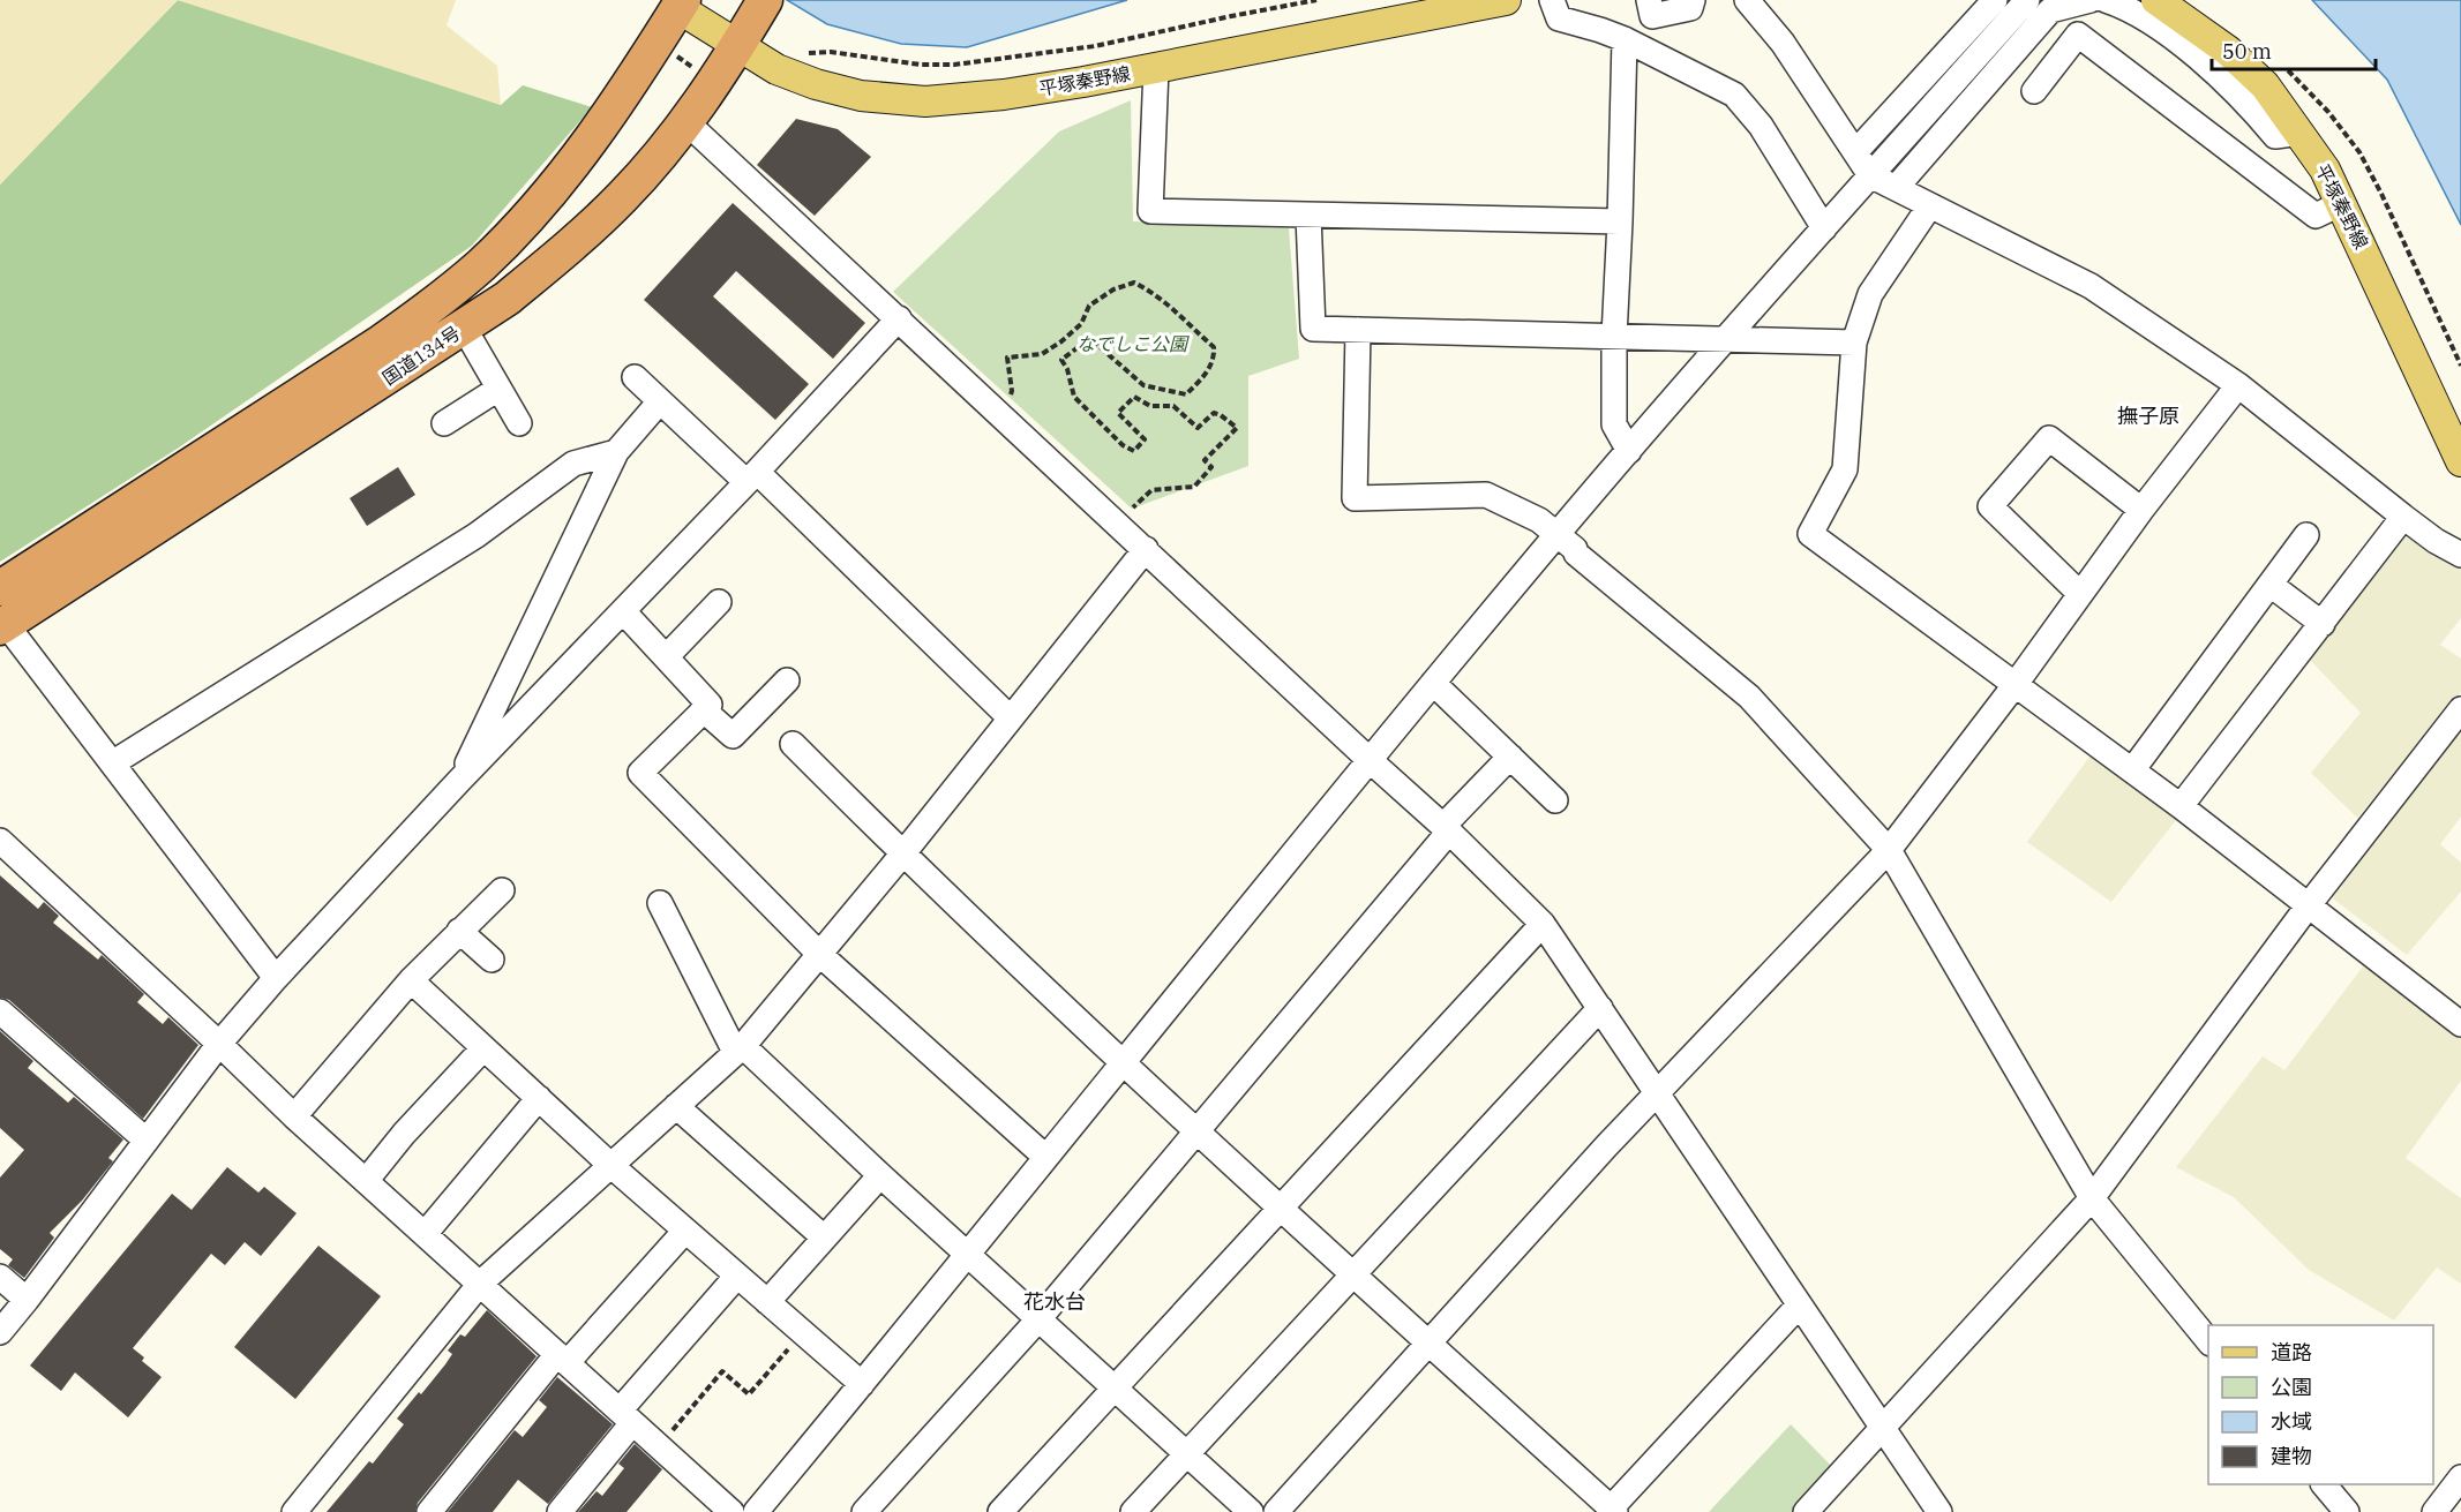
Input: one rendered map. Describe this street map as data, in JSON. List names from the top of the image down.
{
  "streets": {
    "highway": ["国道134号"],
    "main road": ["平塚秦野線"]
  },
  "crossings": [
    ["平塚秦野線", "国道134号"]
  ],
  "districts": ["撫子原", "花水台"],
  "parks": ["なでしこ公園"],
  "legend": [
    "道路",
    "公園",
    "水域",
    "建物"
  ],
  "scale_bar": "50 m"
}
